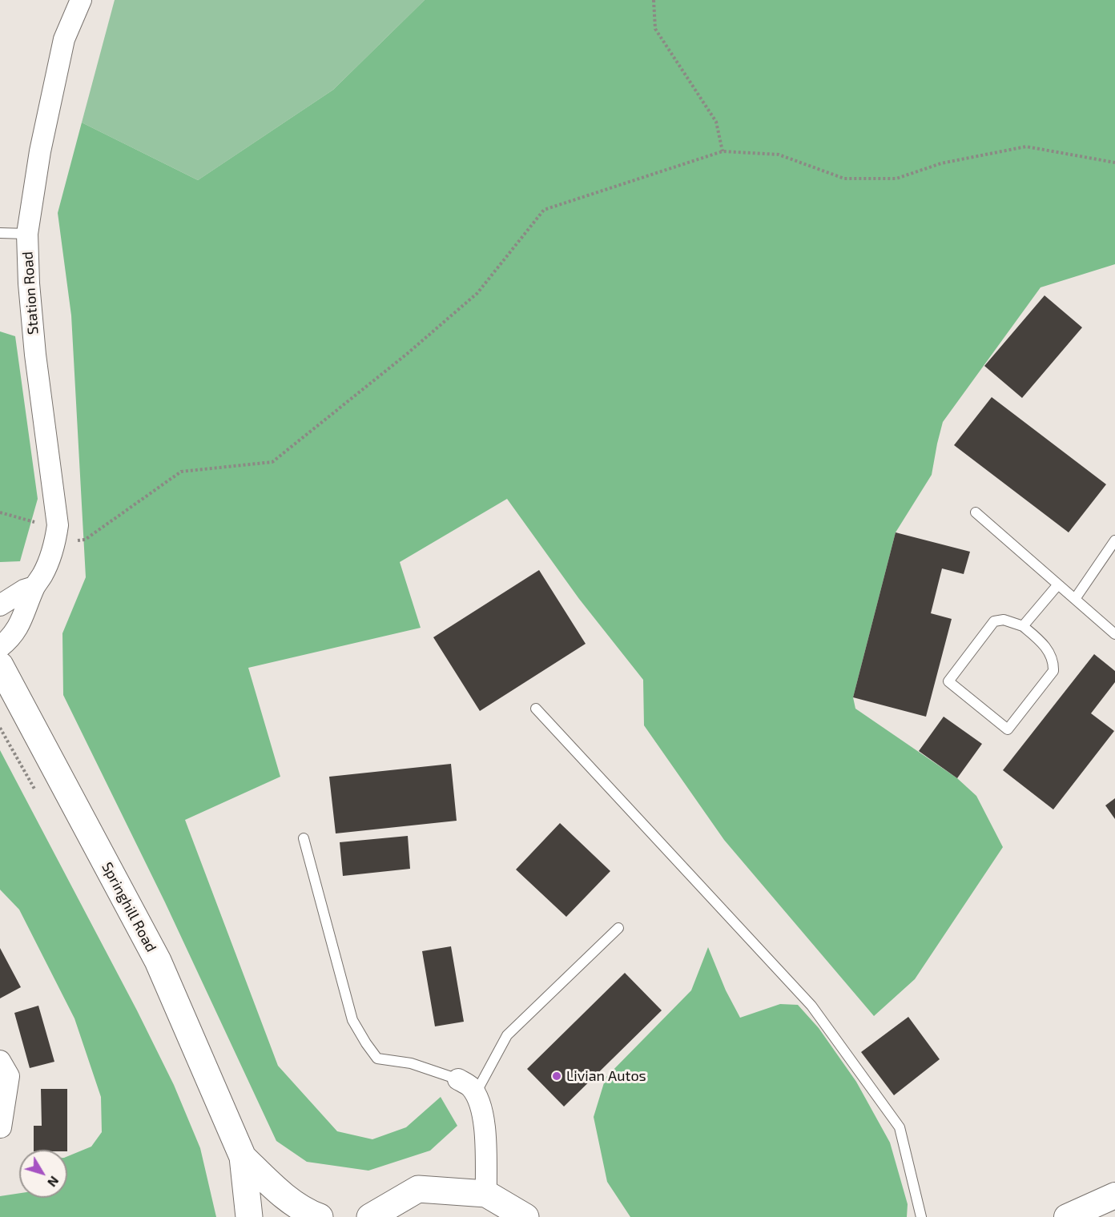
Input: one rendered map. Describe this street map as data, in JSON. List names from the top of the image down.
{
  "streets": {
    "main road": ["Springhill Road"],
    "street": ["Station Road"]
  },
  "places": ["Livian Autos"],
  "north": "bottom right"
}
